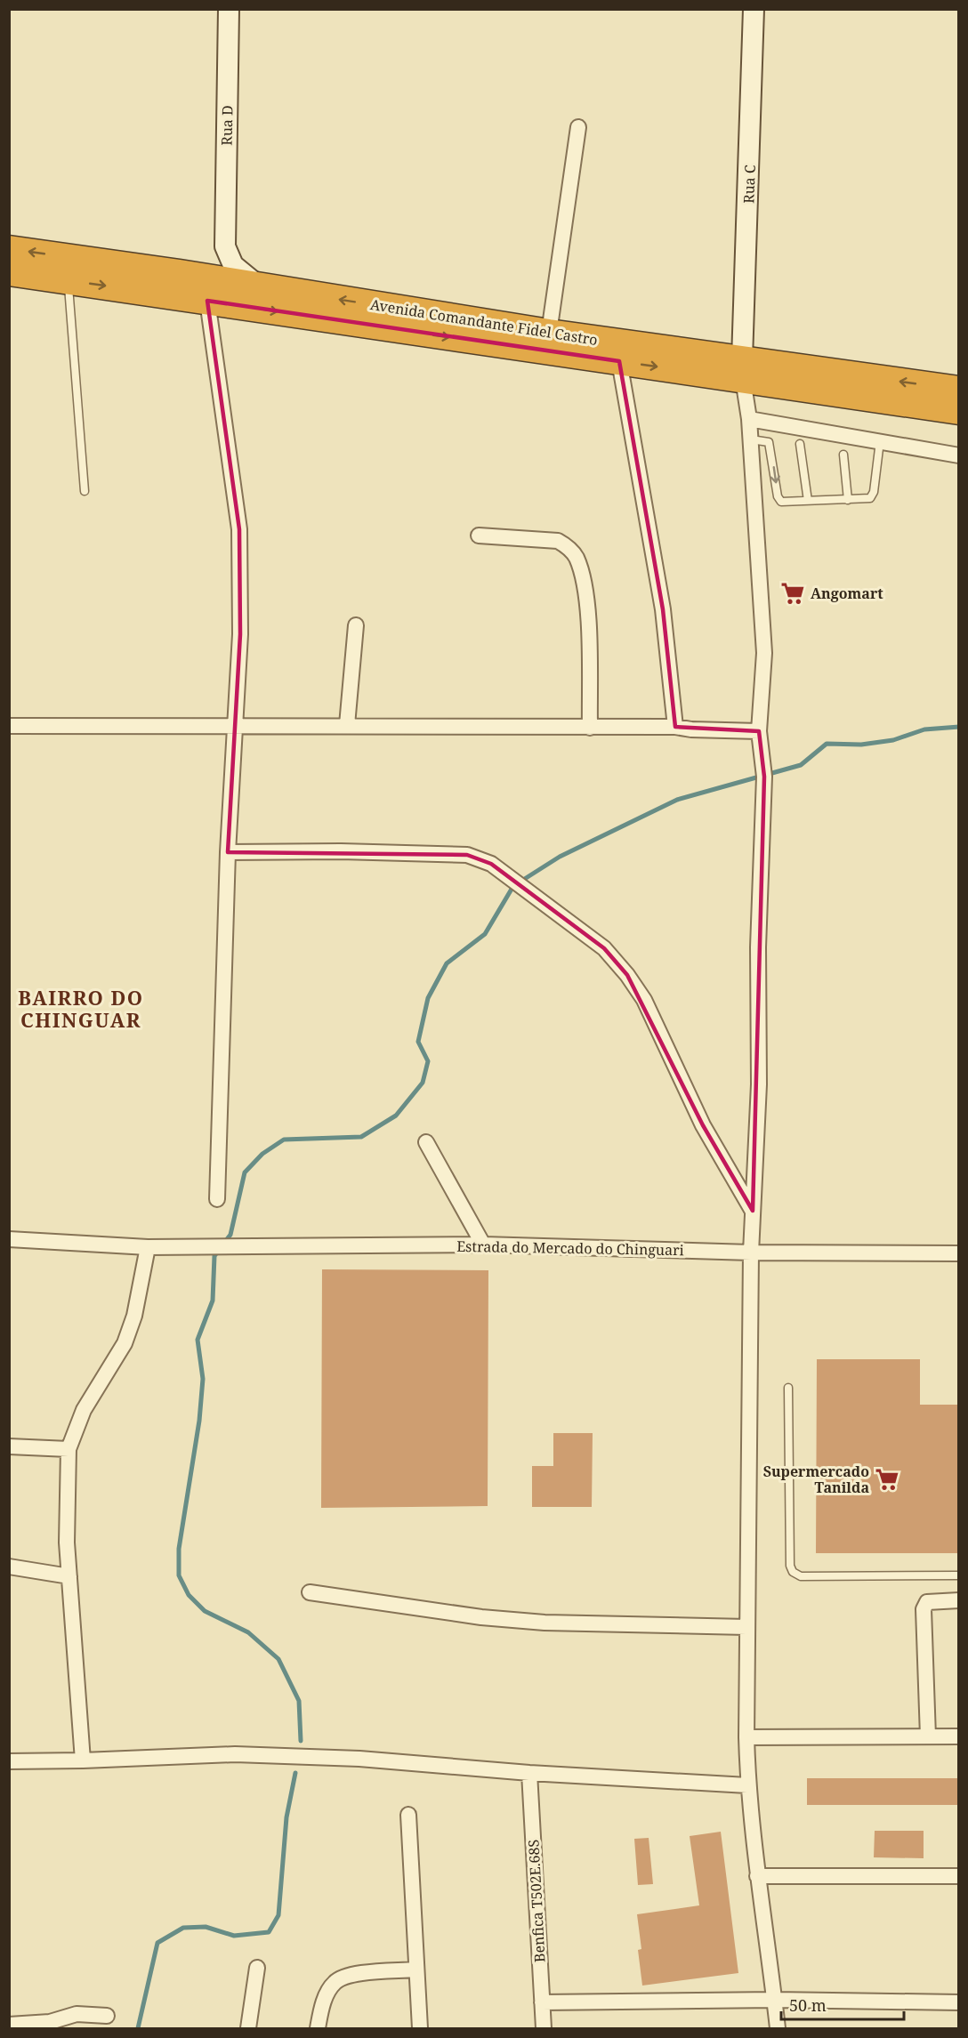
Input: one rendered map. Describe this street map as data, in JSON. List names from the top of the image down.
{
  "streets": {
    "highway": ["Avenida Comandante Fidel Castro"],
    "street": [
      "Rua D",
      "Rua C",
      "Estrada do Mercado do Chinguari",
      "Benfica T502E.68S"
    ]
  },
  "crossings": [
    ["Rua D", "Avenida Comandante Fidel Castro"],
    ["Rua C", "Avenida Comandante Fidel Castro"]
  ],
  "districts": ["BAIRRO DO CHINGUAR"],
  "places": {
    "supermarket": ["Angomart", "Supermercado Tanilda"]
  },
  "scale_bar": "50 m"
}
